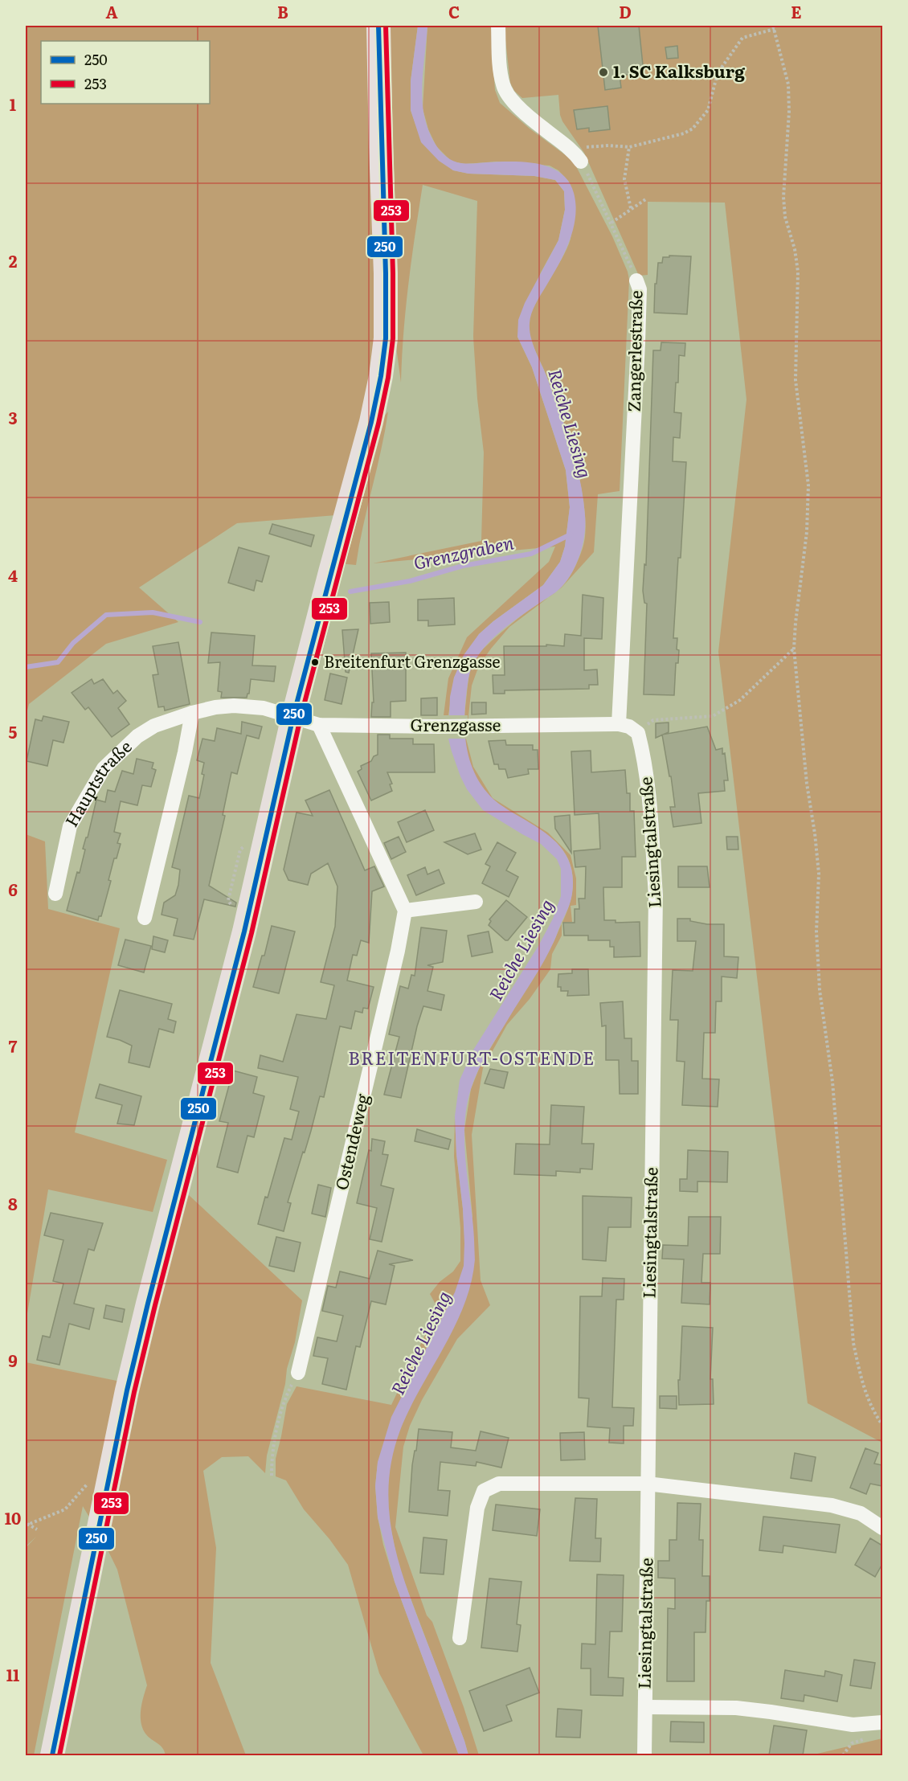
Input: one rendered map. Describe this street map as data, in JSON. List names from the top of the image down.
{
  "streets": {
    "street": [
      "Zangerlestraße",
      "Grenzgasse",
      "Hauptstraße",
      "Liesingtalstraße",
      "Ostendeweg"
    ]
  },
  "crossings": [
    ["Zangerlestraße", "Grenzgasse"],
    ["Grenzgasse", "Hauptstraße"]
  ],
  "districts": ["BREITENFURT-OSTENDE"],
  "water": ["Reiche Liesing", "Grenzgraben"],
  "places": ["1. SC Kalksburg", "Breitenfurt Grenzgasse"],
  "lines": ["transit line 250", "transit line 253"],
  "legend": ["250", "253"],
  "grid": {
    "columns": [
      "A",
      "B",
      "C",
      "D",
      "E"
    ],
    "rows": [
      "1",
      "2",
      "3",
      "4",
      "5",
      "6",
      "7",
      "8",
      "9",
      "10",
      "11"
    ]
  }
}
